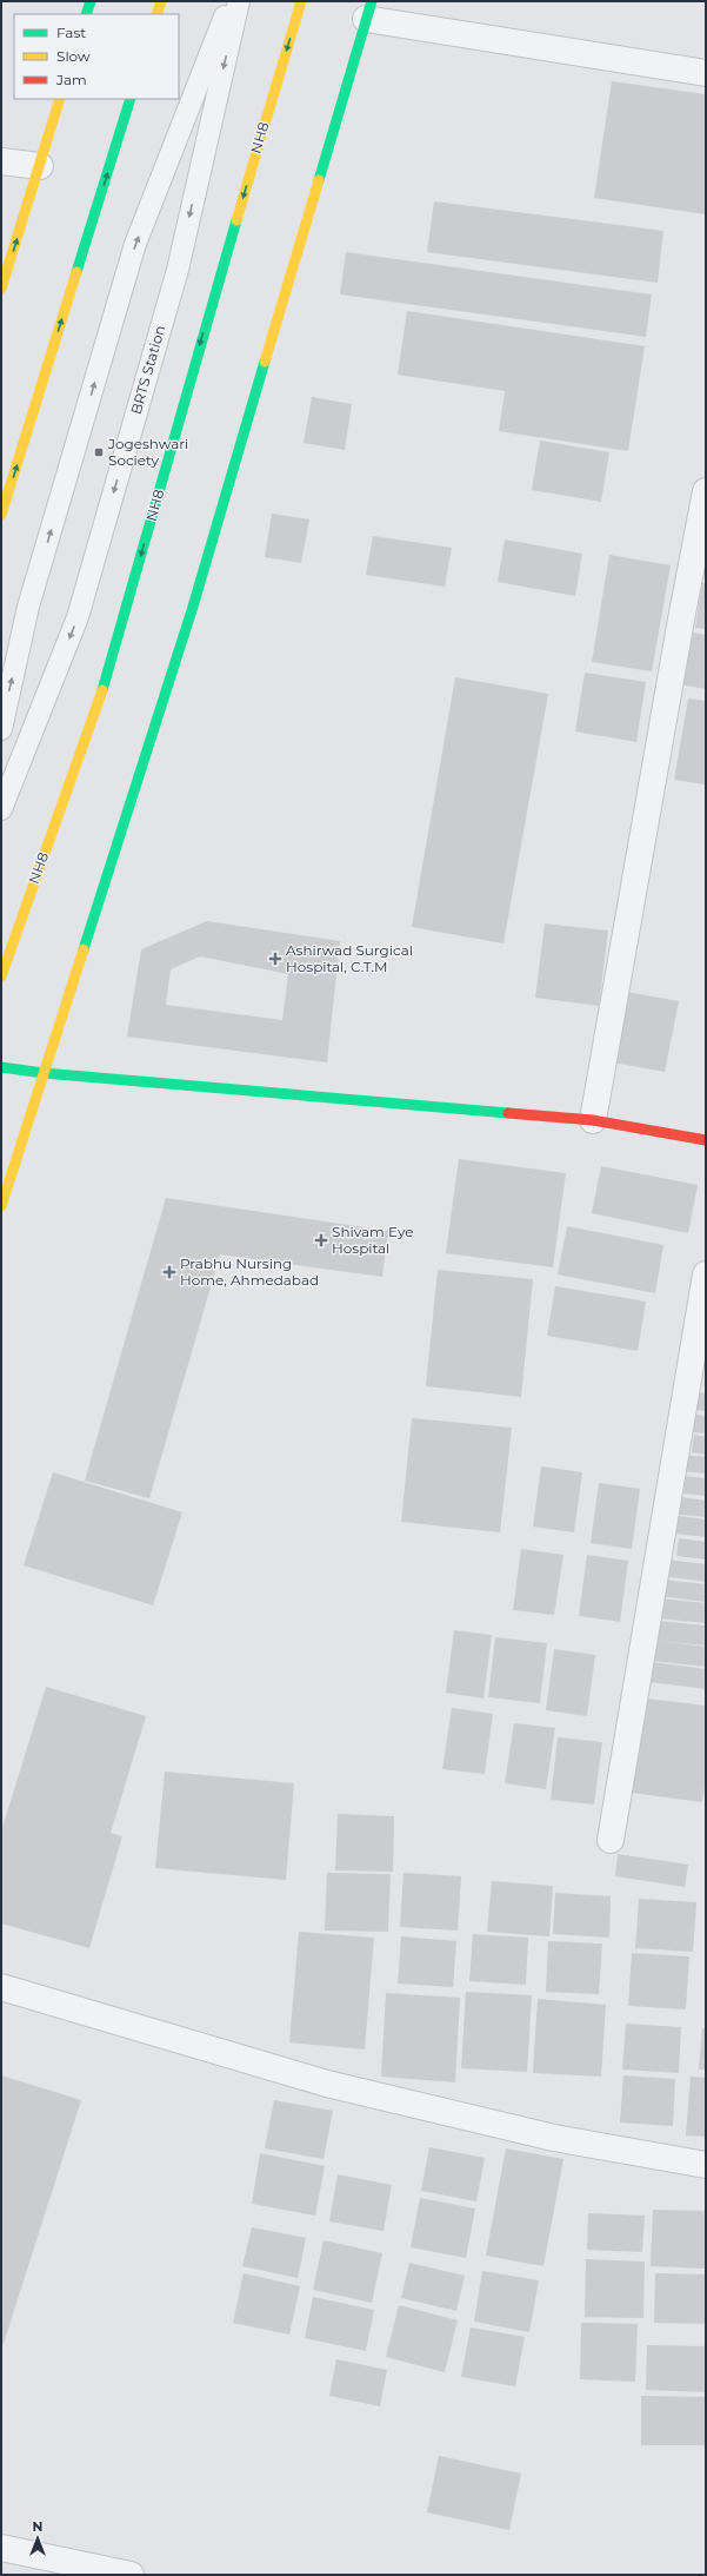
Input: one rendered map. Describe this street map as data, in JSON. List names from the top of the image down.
{
  "streets": {
    "street": ["NH8"],
    "lane": ["BRTS Station"]
  },
  "places": {
    "transit": ["Jogeshwari Society"],
    "health": ["Ashirwad Surgical Hospital, C.T.M", "Shivam Eye Hospital", "Prabhu Nursing Home, Ahmedabad"]
  },
  "legend": ["Fast", "Slow", "Jam"],
  "north": "top"
}
